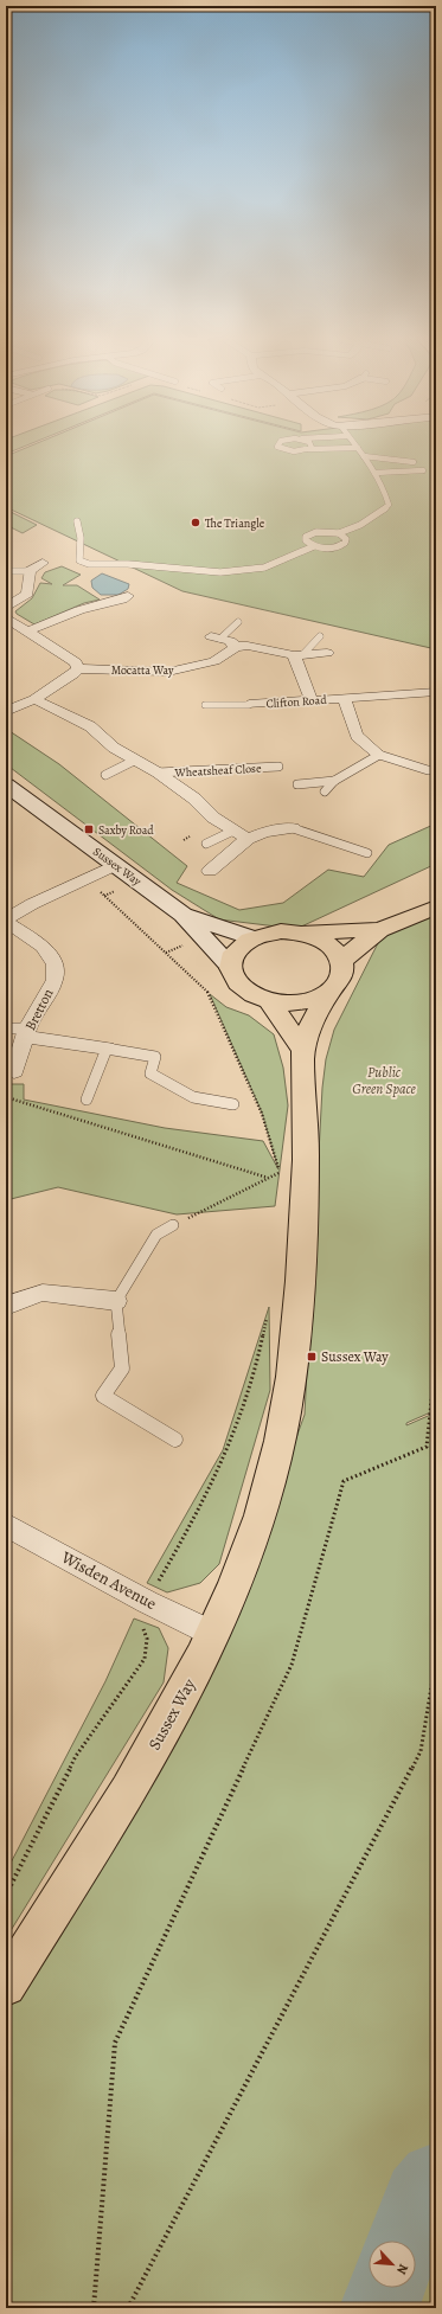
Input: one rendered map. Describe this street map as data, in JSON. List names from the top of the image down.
{
  "streets": {
    "main road": ["Sussex Way"],
    "street": [
      "Mocatta Way",
      "Clifton Road",
      "Wheatsheaf Close",
      "Bretton",
      "Wisden Avenue"
    ]
  },
  "crossings": [
    ["Sussex Way", "Wisden Avenue"]
  ],
  "parks": ["Public Green Space"],
  "places": {
    "other": ["The Triangle"],
    "transit": ["Saxby Road", "Sussex Way"]
  },
  "north": "bottom right"
}
